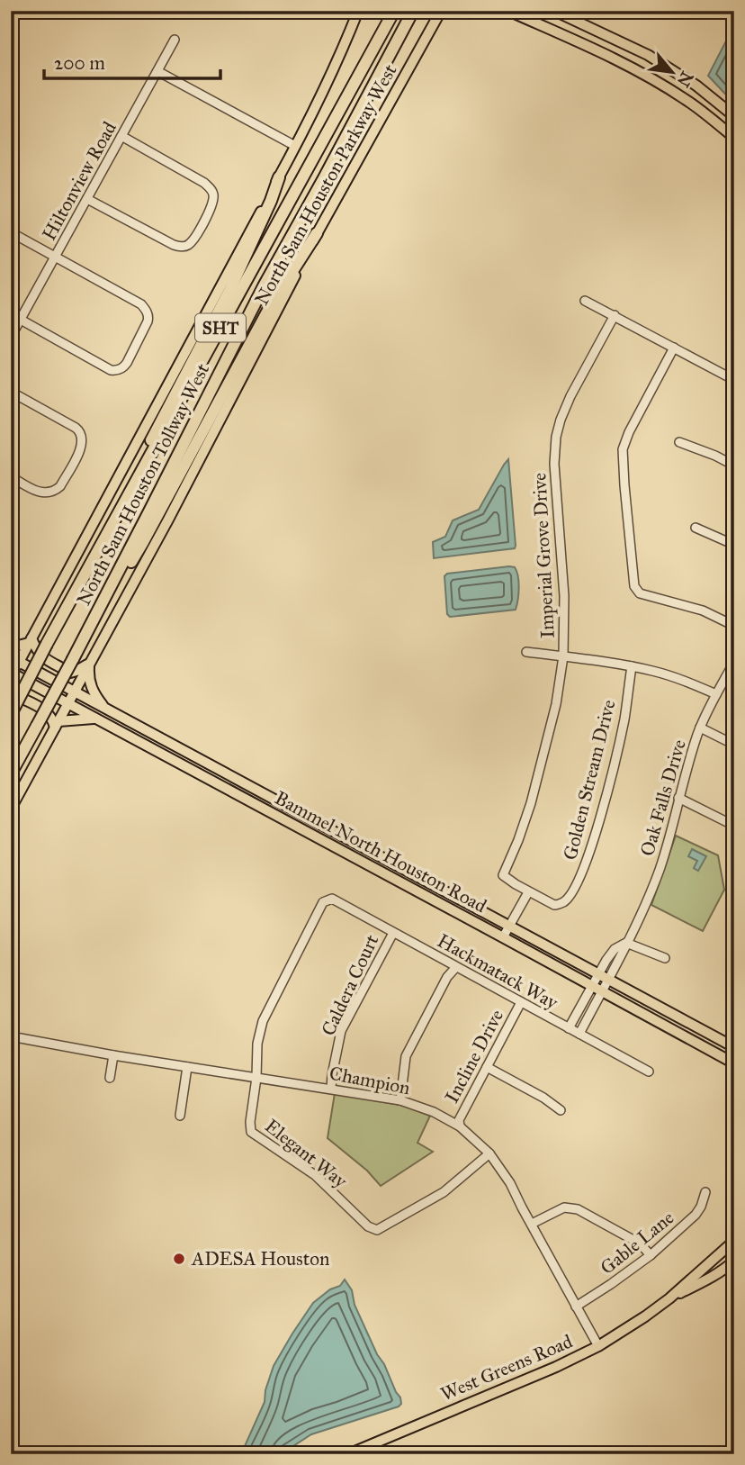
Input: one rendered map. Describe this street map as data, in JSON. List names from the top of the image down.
{
  "streets": {
    "highway": ["SHT", "North Sam Houston Tollway West"],
    "main road": ["North Sam Houston Parkway West", "Bammel North Houston Road", "West Greens Road"],
    "street": [
      "Hiltonview Road",
      "Imperial Grove Drive",
      "Golden Stream Drive",
      "Oak Falls Drive",
      "Hackmatack Way",
      "Caldera Court",
      "Incline Drive",
      "Champion",
      "Elegant Way",
      "Gable Lane"
    ]
  },
  "crossings": [
    ["North Sam Houston Parkway West", "Bammel North Houston Road"],
    ["Imperial Grove Drive", "Golden Stream Drive"],
    ["Oak Falls Drive", "Bammel North Houston Road"],
    ["Oak Falls Drive", "Hackmatack Way"],
    ["Hackmatack Way", "Caldera Court"],
    ["Hackmatack Way", "Incline Drive"],
    ["Hackmatack Way", "Champion"],
    ["Hackmatack Way", "Elegant Way"],
    ["Caldera Court", "Champion"],
    ["Incline Drive", "Champion"],
    ["Champion", "Elegant Way"],
    ["Champion", "Gable Lane"],
    ["Champion", "West Greens Road"]
  ],
  "places": ["ADESA Houston"],
  "scale_bar": "200 m",
  "north": "bottom right"
}
